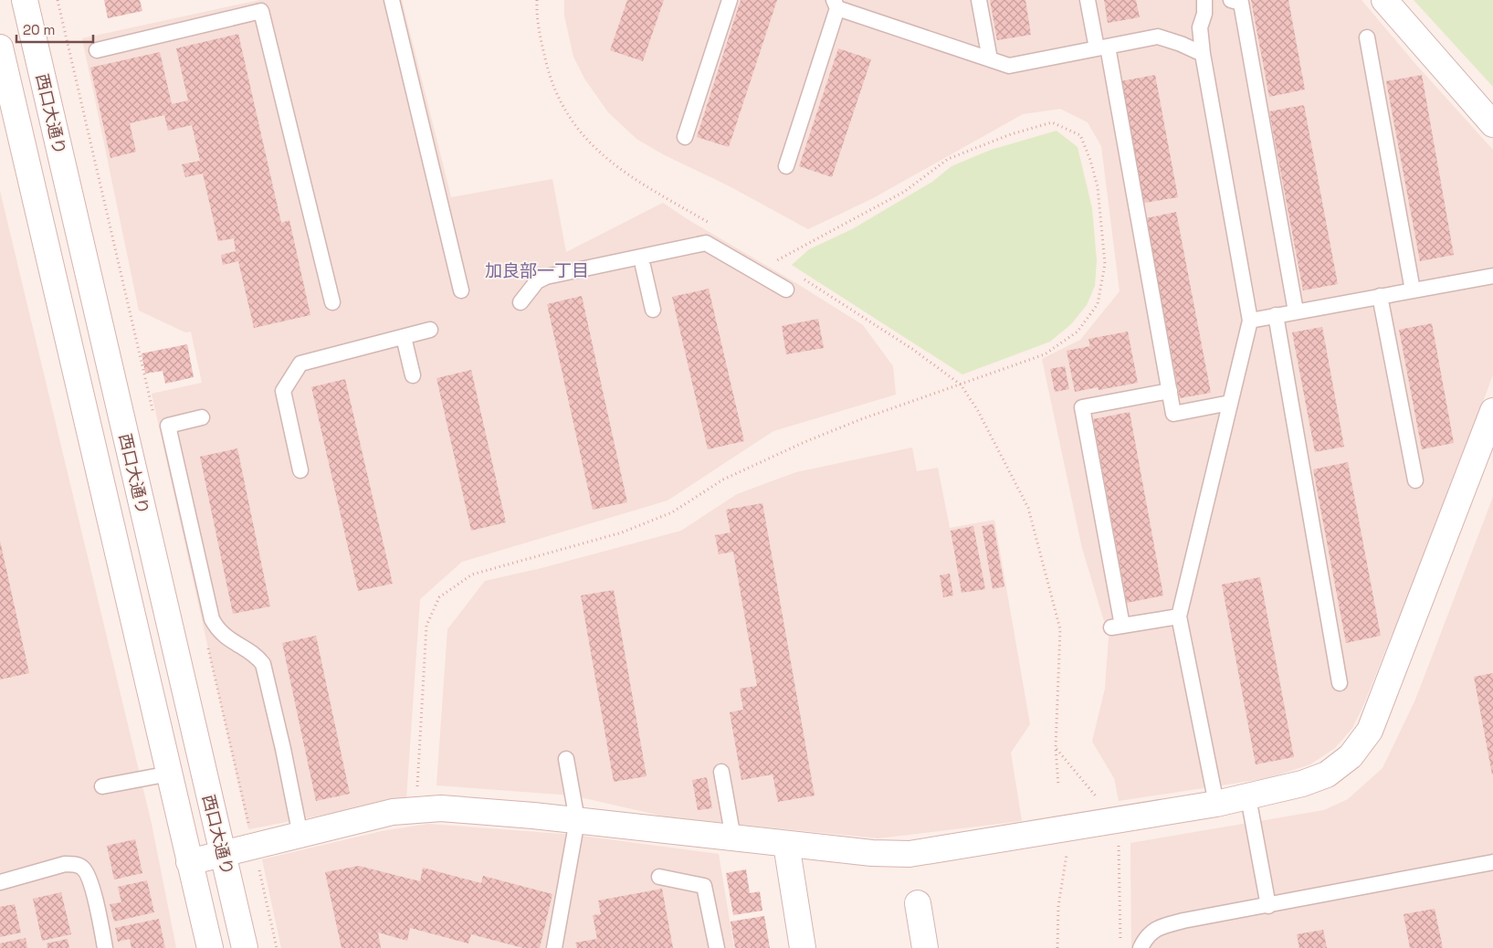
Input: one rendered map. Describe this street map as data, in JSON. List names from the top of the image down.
{
  "streets": {
    "street": ["西口大通り"]
  },
  "districts": ["加良部一丁目"],
  "scale_bar": "20 m"
}
